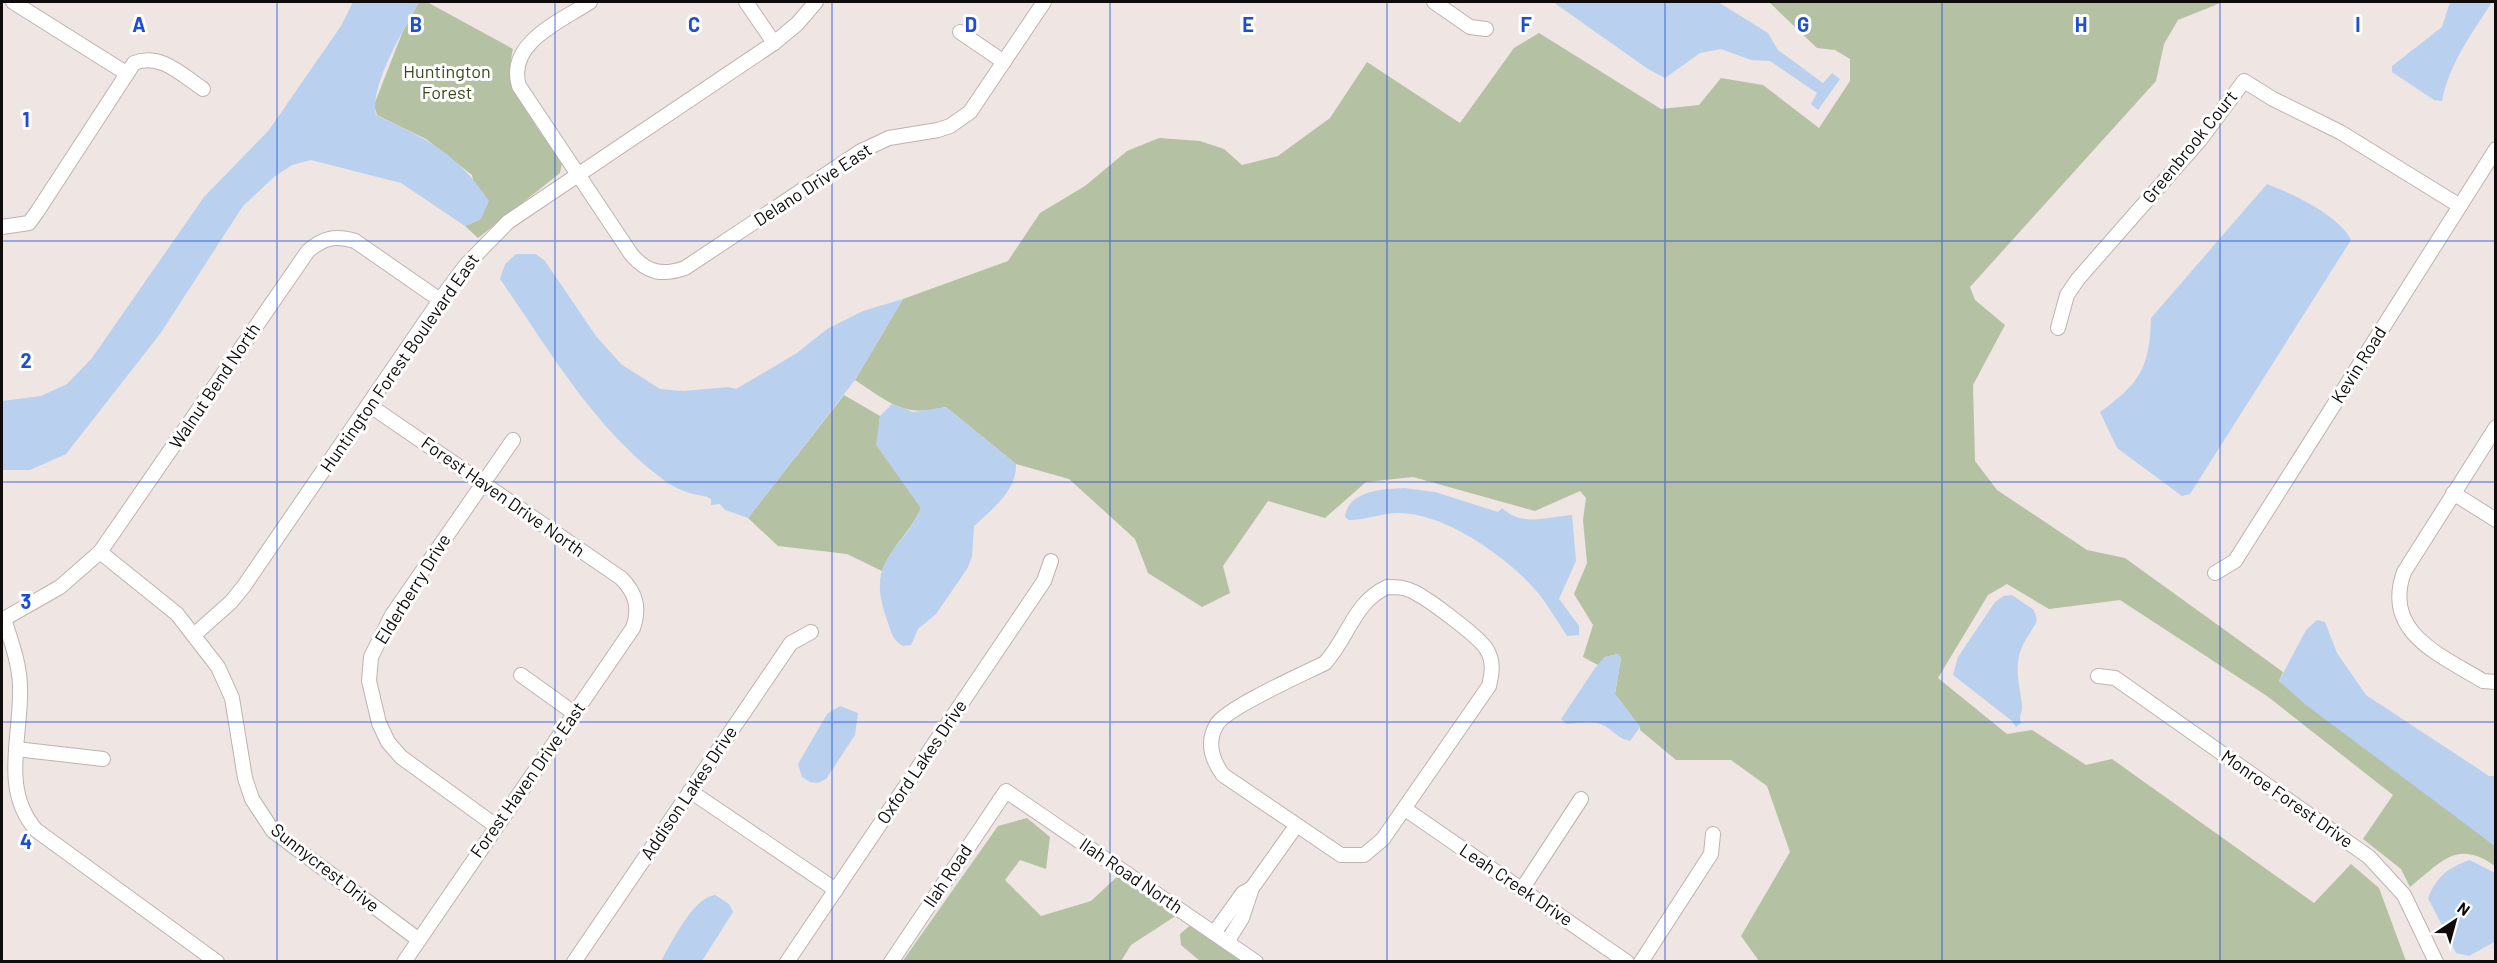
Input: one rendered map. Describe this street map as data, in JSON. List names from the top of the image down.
{
  "streets": {
    "street": [
      "Greenbrook Court",
      "Delano Drive East",
      "Huntington Forest Boulevard East",
      "Kevin Road",
      "Walnut Bend North",
      "Forest Haven Drive North",
      "Elderberry Drive",
      "Oxford Lakes Drive",
      "Forest Haven Drive East",
      "Addison Lakes Drive",
      "Monroe Forest Drive",
      "Sunnycrest Drive",
      "Ilah Road",
      "Ilah Road North",
      "Leah Creek Drive"
    ]
  },
  "crossings": [
    ["Greenbrook Court", "Kevin Road"],
    ["Delano Drive East", "Huntington Forest Boulevard East"],
    ["Huntington Forest Boulevard East", "Walnut Bend North"],
    ["Huntington Forest Boulevard East", "Forest Haven Drive North"],
    ["Huntington Forest Boulevard East", "Sunnycrest Drive"],
    ["Walnut Bend North", "Sunnycrest Drive"],
    ["Forest Haven Drive North", "Elderberry Drive"],
    ["Forest Haven Drive North", "Forest Haven Drive East"],
    ["Elderberry Drive", "Forest Haven Drive East"],
    ["Forest Haven Drive East", "Sunnycrest Drive"],
    ["Ilah Road", "Ilah Road North"]
  ],
  "parks": ["Huntington Forest"],
  "north": "top right",
  "grid": {
    "columns": [
      "A",
      "B",
      "C",
      "D",
      "E",
      "F",
      "G",
      "H",
      "I"
    ],
    "rows": [
      "1",
      "2",
      "3",
      "4"
    ]
  }
}
